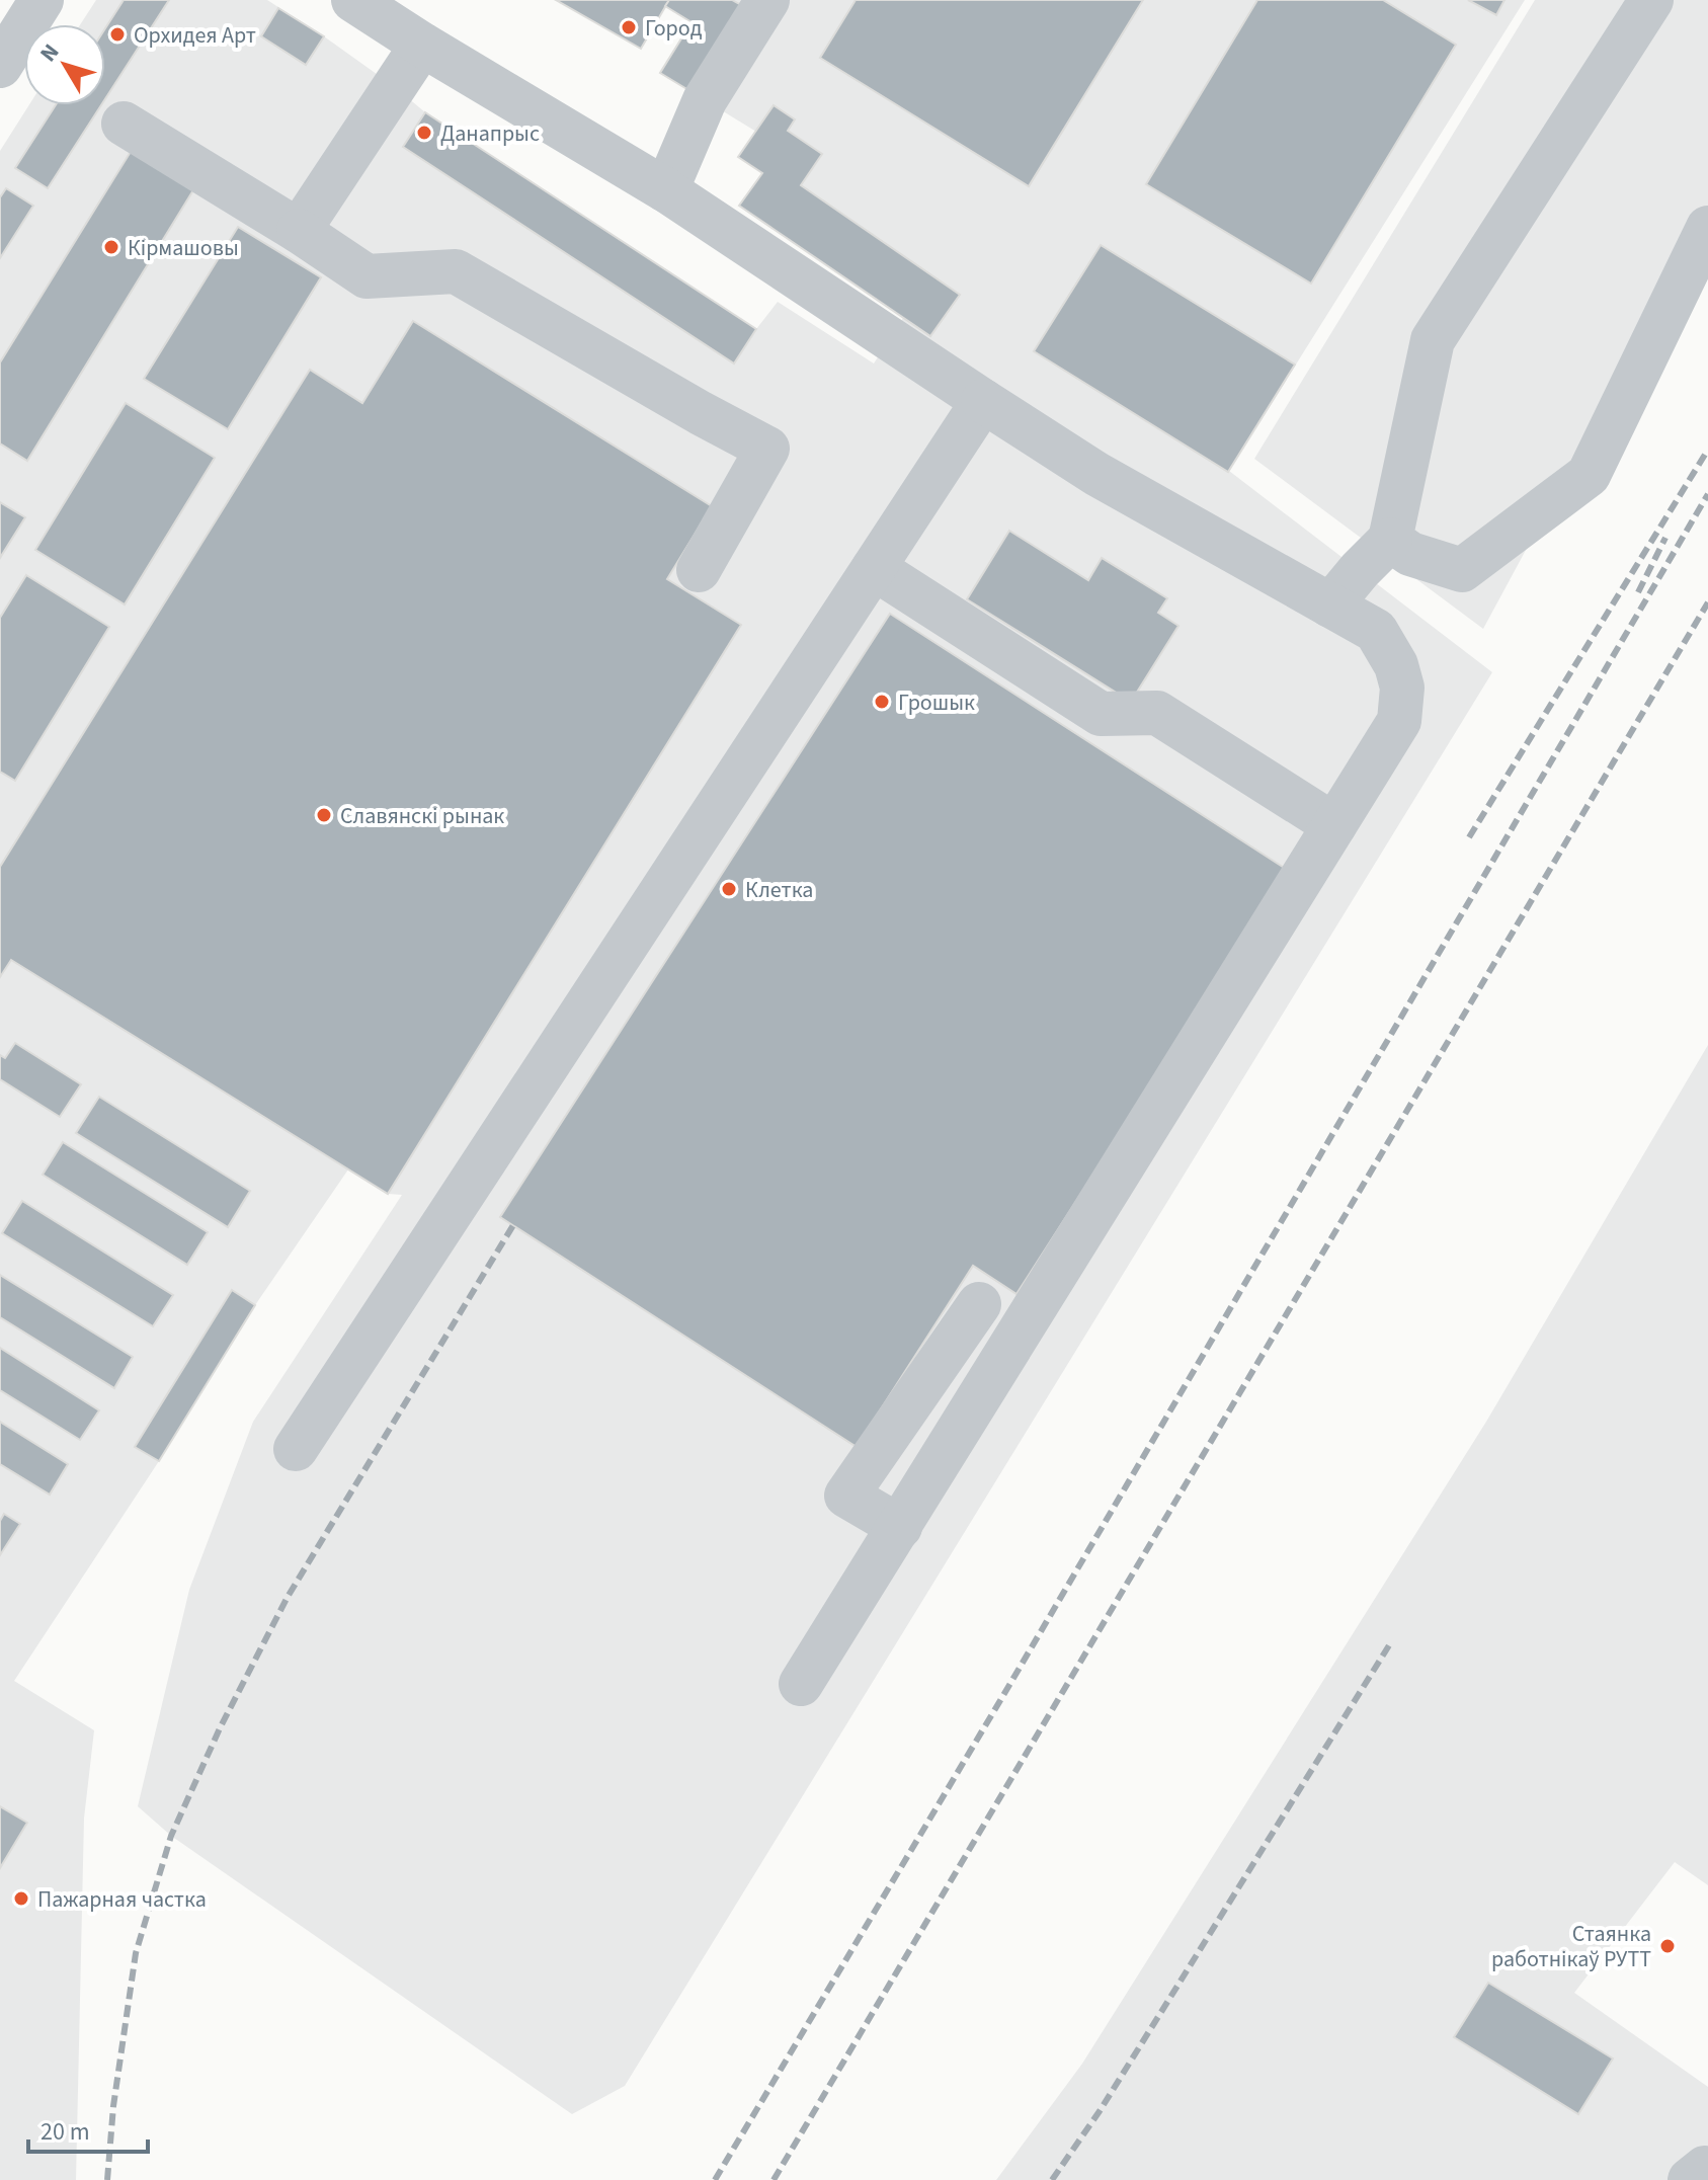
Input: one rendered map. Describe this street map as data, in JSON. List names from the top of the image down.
{
  "places": [
    "Город",
    "Орхидея Арт",
    "Данапрыс",
    "Кірмашовы",
    "Грошык",
    "Славянскі рынак",
    "Клетка",
    "Пажарная частка",
    "Стаянка работнікаў РУТТ"
  ],
  "scale_bar": "20 m",
  "north": "top left"
}
